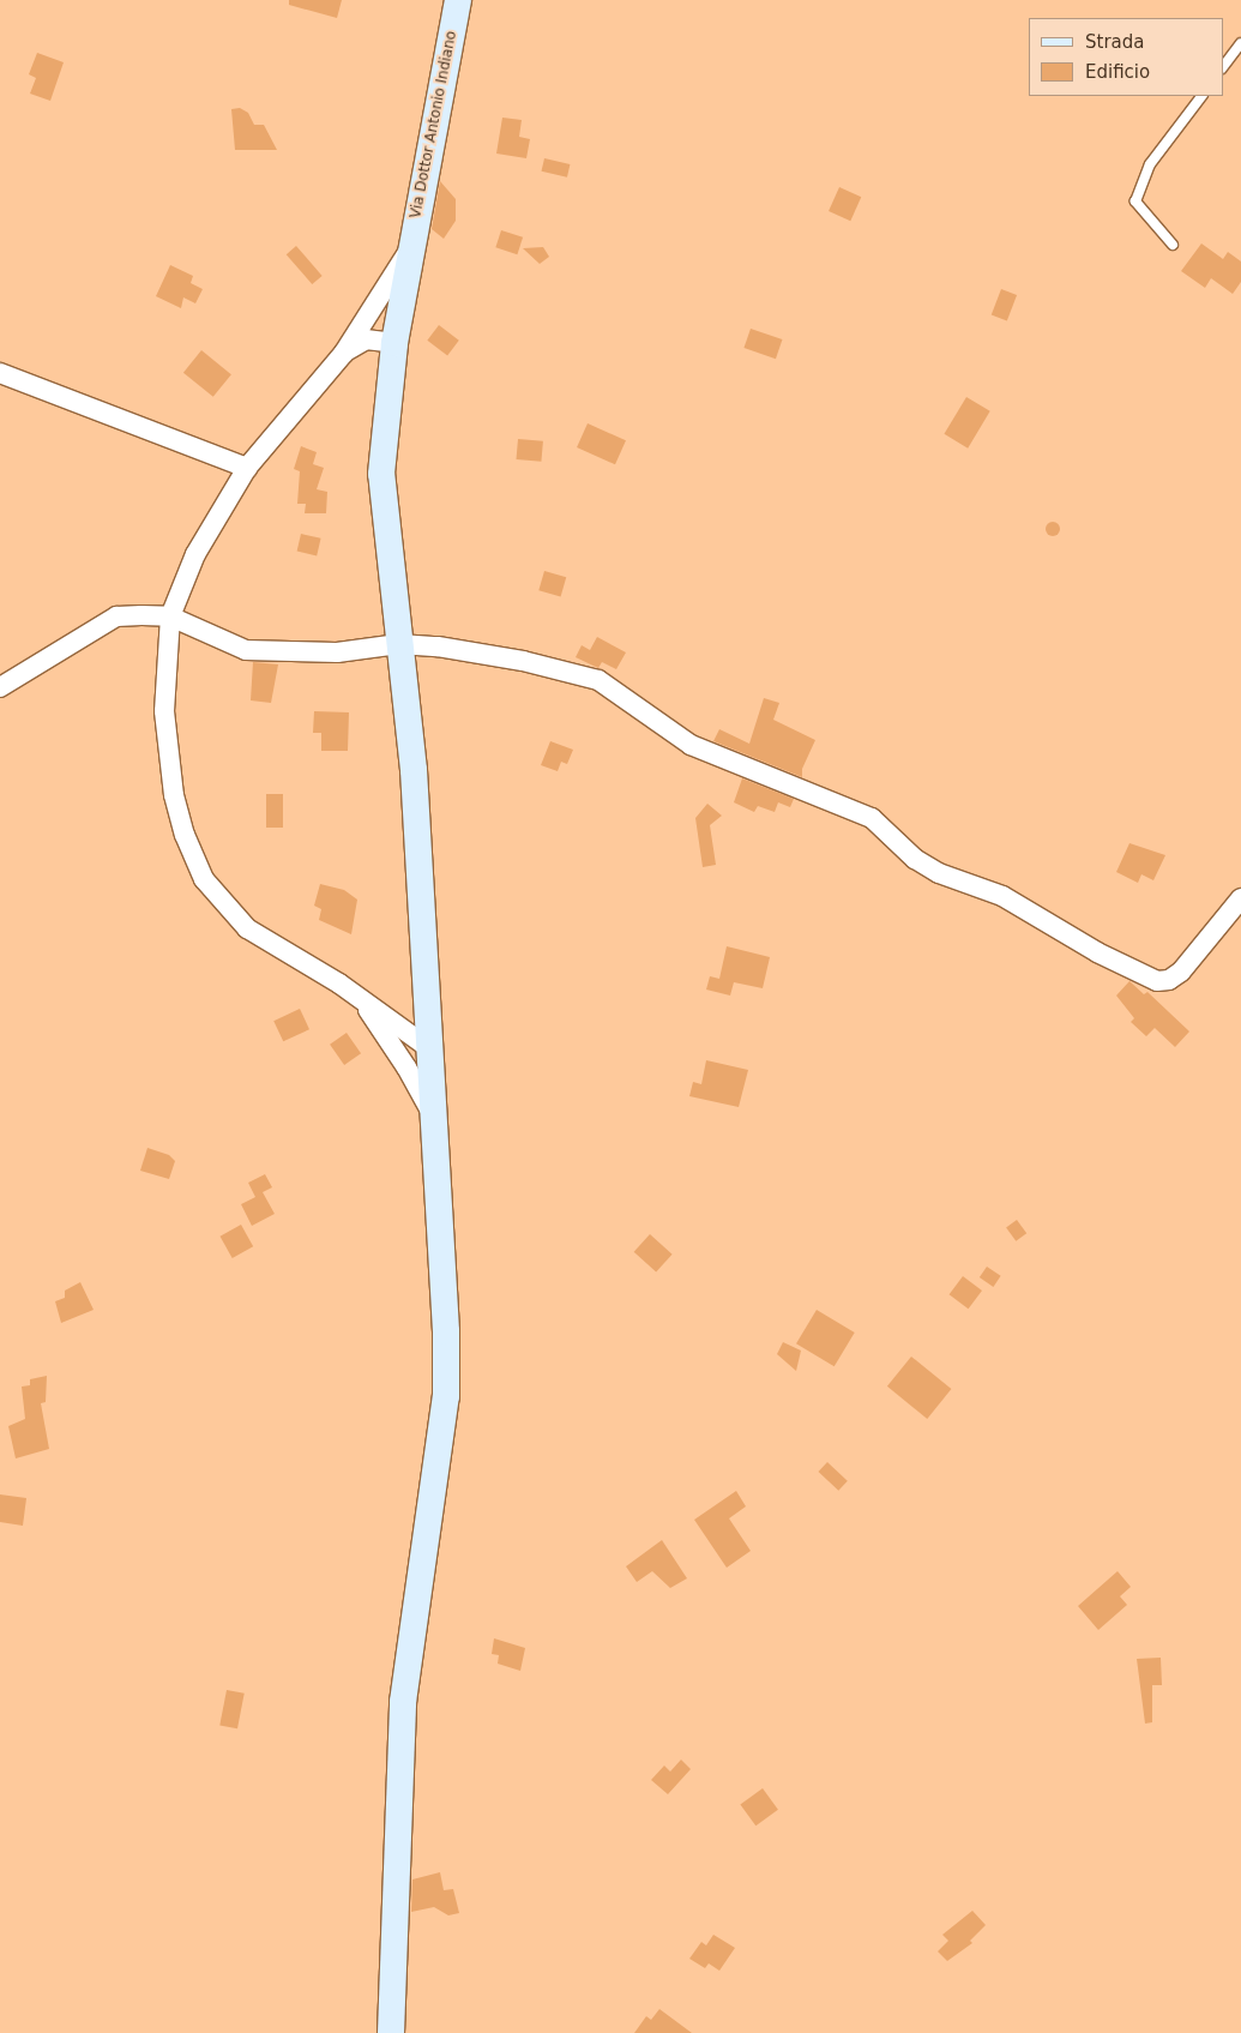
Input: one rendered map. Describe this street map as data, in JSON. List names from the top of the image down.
{
  "streets": {
    "main road": ["Via Dottor Antonio Indiano"]
  },
  "legend": ["Strada", "Edificio"]
}
